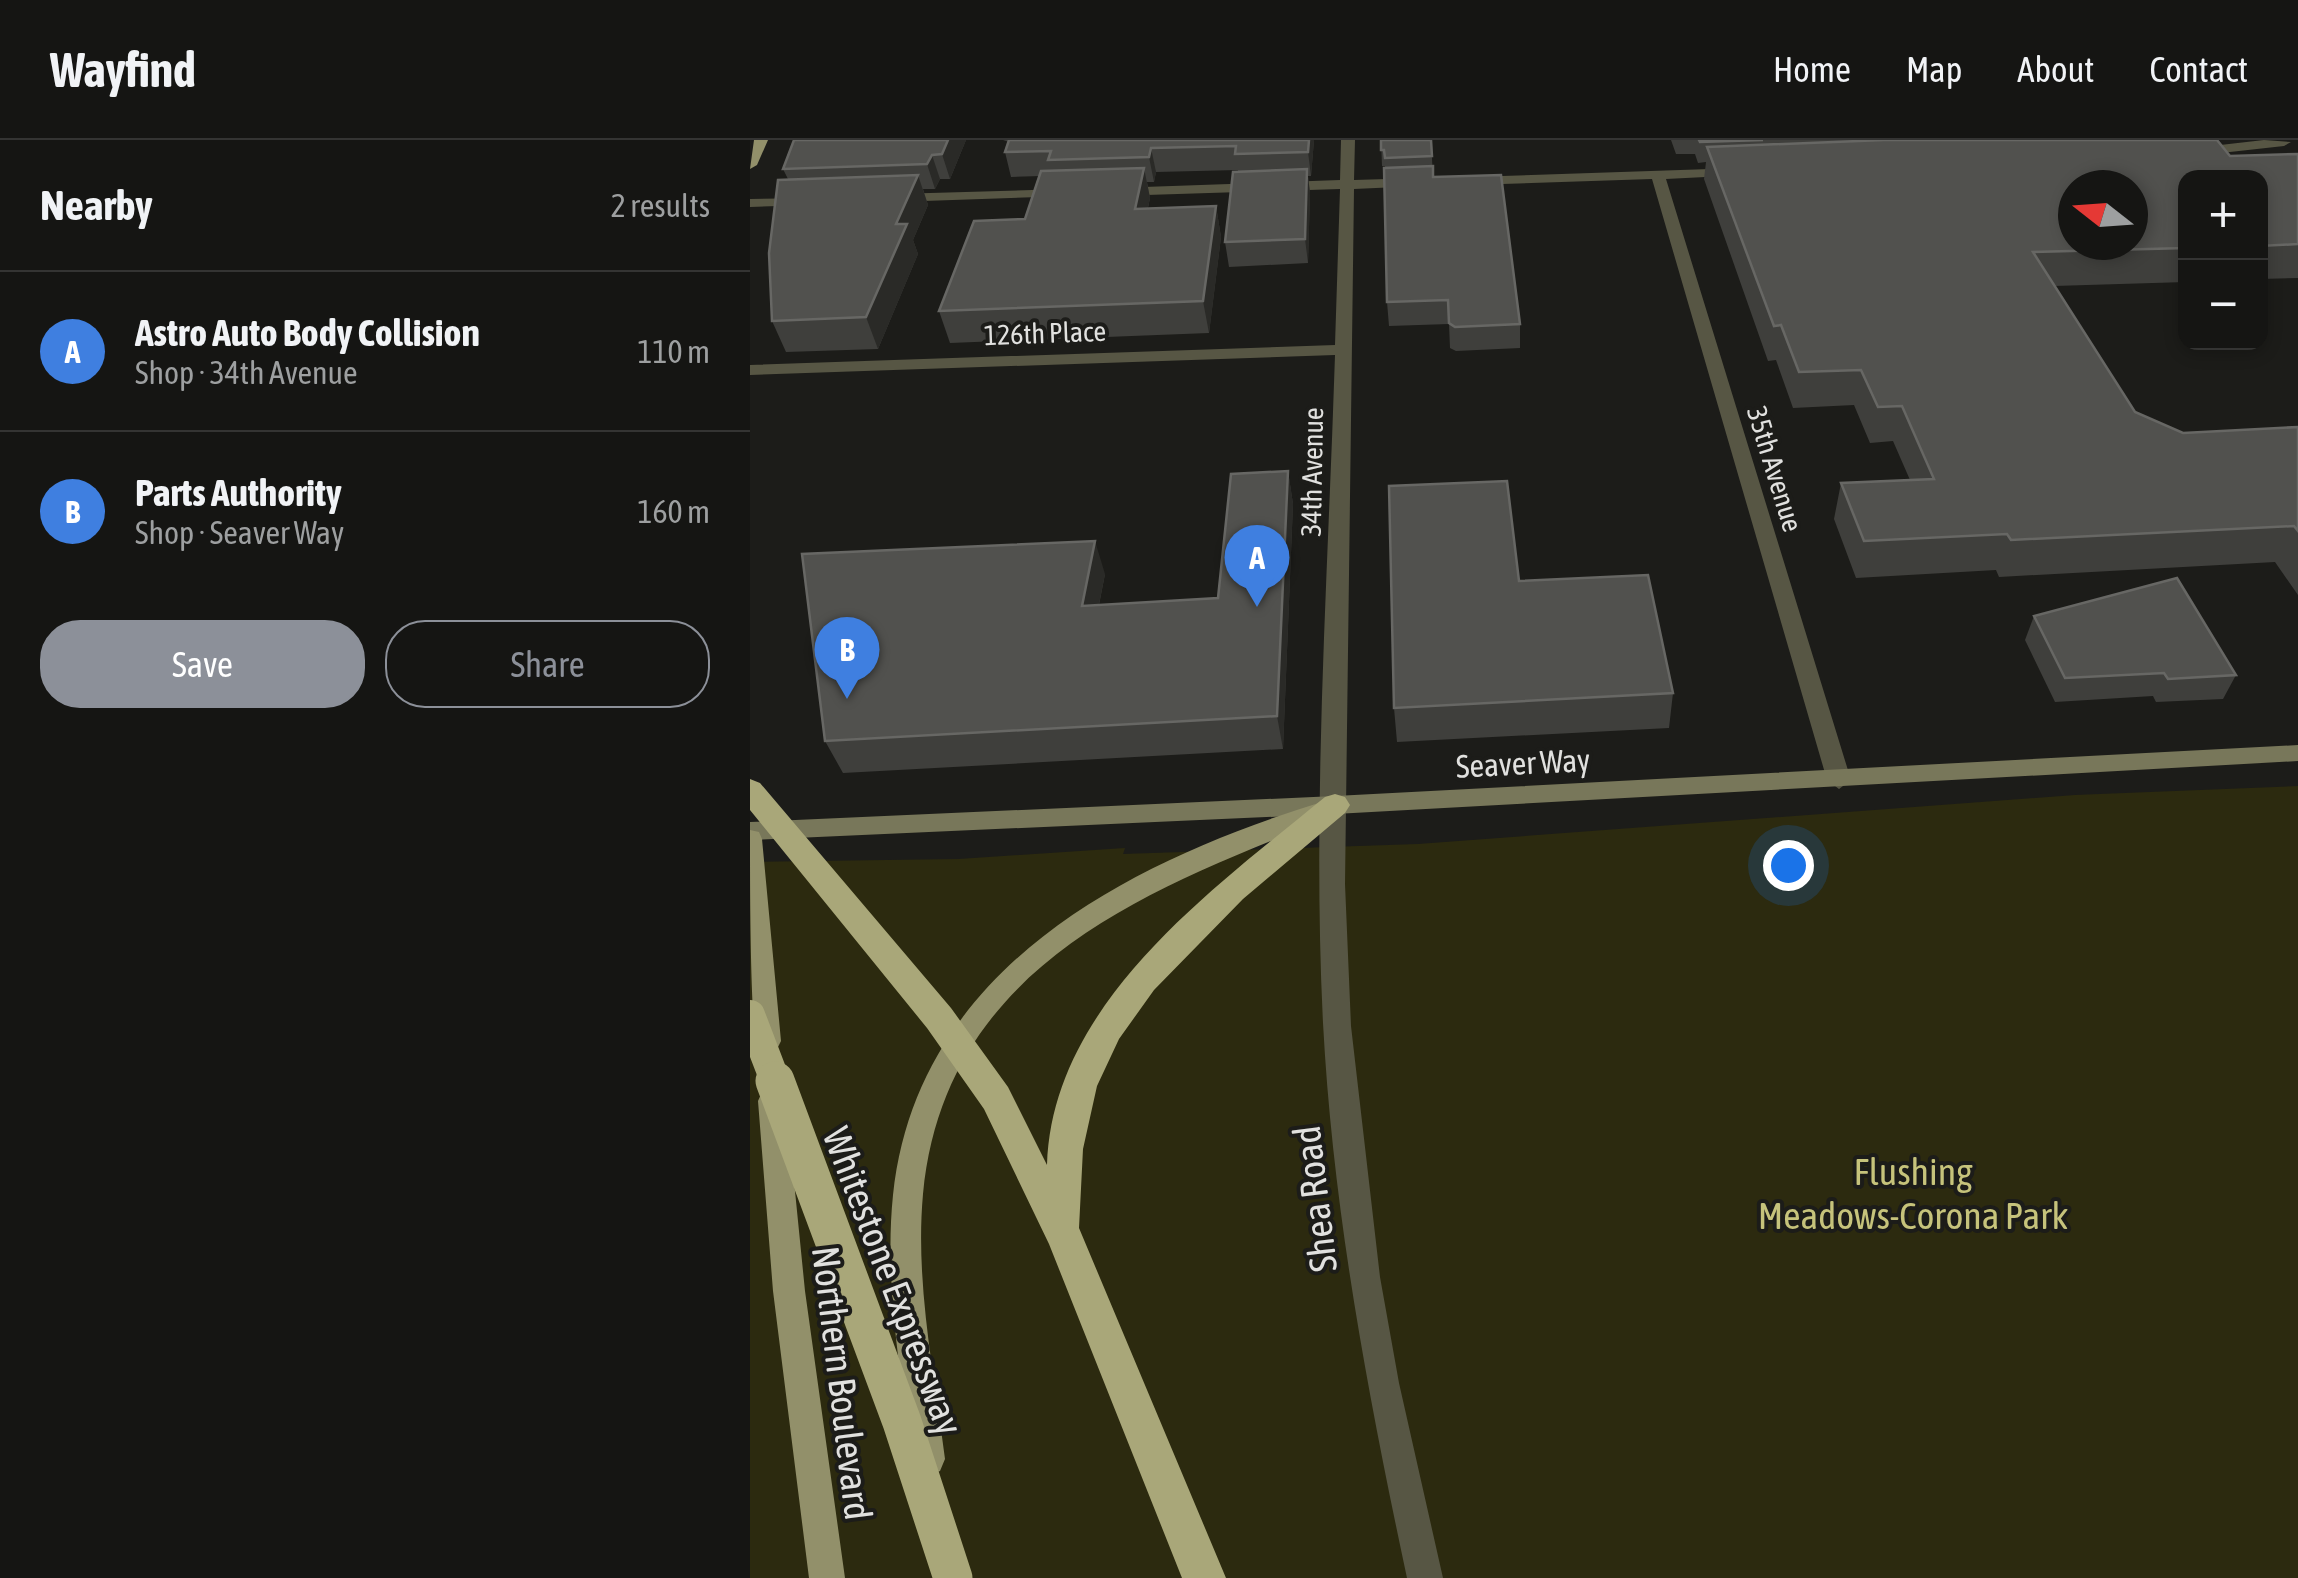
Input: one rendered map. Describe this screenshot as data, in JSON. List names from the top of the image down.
{
  "streets": {
    "highway": ["Whitestone Expressway"],
    "main road": ["Seaver Way", "Northern Boulevard"],
    "street": [
      "126th Place",
      "35th Avenue",
      "34th Avenue",
      "Shea Road"
    ]
  },
  "crossings": [
    ["126th Place", "34th Avenue"],
    ["35th Avenue", "Seaver Way"],
    ["34th Avenue", "Seaver Way"],
    ["34th Avenue", "Shea Road"],
    ["Seaver Way", "Shea Road"]
  ],
  "parks": ["Flushing Meadows-Corona Park"],
  "north": "left",
  "page": {
    "header": "Wayfind",
    "nav": [
      "Home",
      "Map",
      "About",
      "Contact"
    ],
    "heading": ["Nearby", "2 results"],
    "map_buttons": ["+", "−"],
    "list": [
      {
        "mark": "A",
        "name": "Astro Auto Body Collision",
        "note": "Shop · 34th Avenue",
        "value": "110 m"
      },
      {
        "mark": "B",
        "name": "Parts Authority",
        "note": "Shop · Seaver Way",
        "value": "160 m"
      }
    ],
    "pins": ["A", "B"],
    "buttons": ["Save", "Share"]
  }
}
